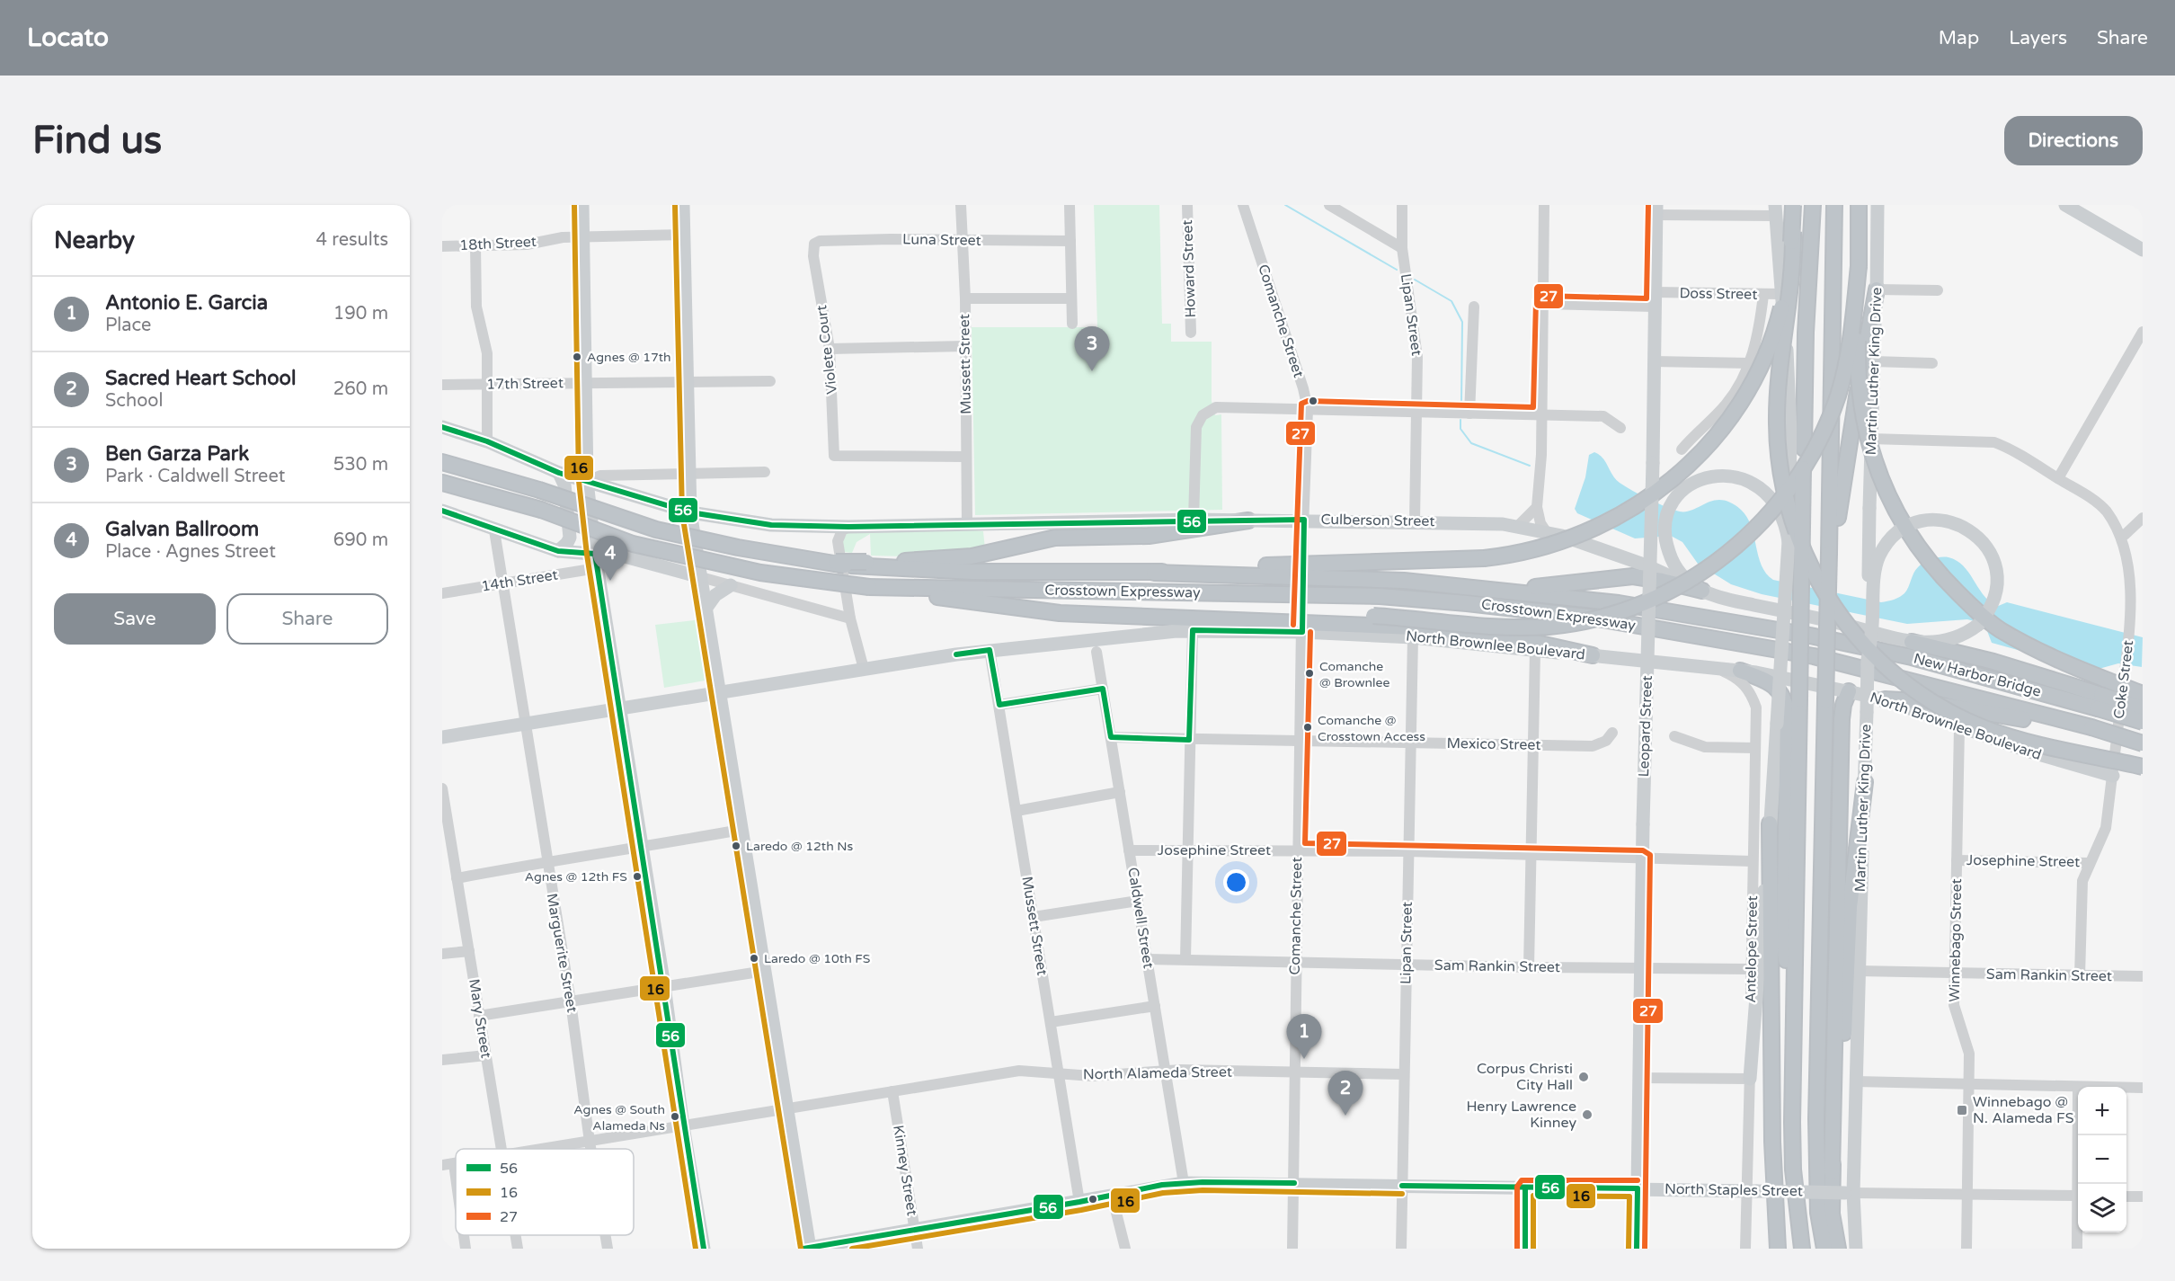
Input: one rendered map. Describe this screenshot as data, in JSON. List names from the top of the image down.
{
  "streets": {
    "highway": ["Crosstown Expressway", "New Harbor Bridge"],
    "main road": [
      "Martin Luther King Drive",
      "Culberson Street",
      "North Brownlee Boulevard",
      "Leopard Street",
      "North Staples Street"
    ],
    "street": [
      "Luna Street",
      "18th Street",
      "Howard Street",
      "Doss Street",
      "Lipan Street",
      "Comanche Street",
      "Violete Court",
      "Mussett Street",
      "17th Street",
      "14th Street",
      "Coke Street",
      "Mexico Street",
      "Josephine Street",
      "Caldwell Street",
      "Winnebago Street",
      "Antelope Street",
      "Marguerite Street",
      "Sam Rankin Street",
      "Mary Street",
      "North Alameda Street",
      "Kinney Street"
    ]
  },
  "crossings": [
    ["Luna Street", "Violete Court"],
    ["Luna Street", "Mussett Street"],
    ["Doss Street", "Leopard Street"],
    ["Lipan Street", "Culberson Street"],
    ["Lipan Street", "North Brownlee Boulevard"],
    ["Lipan Street", "Mexico Street"],
    ["Lipan Street", "Josephine Street"],
    ["Lipan Street", "Sam Rankin Street"],
    ["Lipan Street", "North Alameda Street"],
    ["Lipan Street", "North Staples Street"],
    ["Comanche Street", "Culberson Street"],
    ["Comanche Street", "North Brownlee Boulevard"],
    ["Comanche Street", "Mexico Street"],
    ["Comanche Street", "Josephine Street"],
    ["Comanche Street", "Sam Rankin Street"],
    ["Comanche Street", "North Alameda Street"],
    ["Comanche Street", "North Staples Street"],
    ["Violete Court", "Mussett Street"],
    ["Mussett Street", "Culberson Street"],
    ["Mussett Street", "North Brownlee Boulevard"],
    ["Mussett Street", "North Alameda Street"],
    ["Mussett Street", "North Staples Street"],
    ["Martin Luther King Drive", "Coke Street"],
    ["Martin Luther King Drive", "Sam Rankin Street"],
    ["Martin Luther King Drive", "North Staples Street"],
    ["14th Street", "Marguerite Street"],
    ["Crosstown Expressway", "New Harbor Bridge"],
    ["North Brownlee Boulevard", "Coke Street"],
    ["North Brownlee Boulevard", "Winnebago Street"],
    ["North Brownlee Boulevard", "Antelope Street"],
    ["North Brownlee Boulevard", "Marguerite Street"],
    ["Coke Street", "Josephine Street"],
    ["Coke Street", "Sam Rankin Street"],
    ["Leopard Street", "Josephine Street"],
    ["Leopard Street", "Sam Rankin Street"],
    ["Leopard Street", "North Staples Street"],
    ["Mexico Street", "Caldwell Street"],
    ["Josephine Street", "Caldwell Street"],
    ["Josephine Street", "Winnebago Street"],
    ["Josephine Street", "Antelope Street"],
    ["Caldwell Street", "Sam Rankin Street"],
    ["Caldwell Street", "North Alameda Street"],
    ["Caldwell Street", "North Staples Street"],
    ["Winnebago Street", "Sam Rankin Street"],
    ["Winnebago Street", "North Staples Street"],
    ["Antelope Street", "Sam Rankin Street"],
    ["Antelope Street", "North Staples Street"],
    ["Marguerite Street", "North Alameda Street"],
    ["North Alameda Street", "Kinney Street"],
    ["Kinney Street", "North Staples Street"]
  ],
  "places": {
    "other": [
      "Agnes @ 17th",
      "Comanche @ Brownlee",
      "Comanche @ Crosstown Access",
      "Laredo @ 12th Ns",
      "Agnes @ 12th FS",
      "Laredo @ 10th FS",
      "Corpus Christi City Hall",
      "Henry Lawrence Kinney",
      "Agnes @ South Alameda Ns"
    ],
    "transit": ["Winnebago @ N. Alameda FS"]
  },
  "lines": ["transit line 16", "transit line 27", "transit line 56"],
  "legend": ["56", "16", "27"],
  "page": {
    "header": "Locato",
    "nav": ["Map", "Layers", "Share"],
    "buttons": [
      "Directions",
      ["Save", "Share"]
    ],
    "title": "Find us",
    "heading": ["Nearby", "4 results"],
    "list": [
      {
        "mark": "1",
        "name": "Antonio E. Garcia",
        "note": "Place",
        "value": "190 m"
      },
      {
        "mark": "2",
        "name": "Sacred Heart School",
        "note": "School",
        "value": "260 m"
      },
      {
        "mark": "3",
        "name": "Ben Garza Park",
        "note": "Park · Caldwell Street",
        "value": "530 m"
      },
      {
        "mark": "4",
        "name": "Galvan Ballroom",
        "note": "Place · Agnes Street",
        "value": "690 m"
      }
    ],
    "pins": [
      "3",
      "4",
      "1",
      "2"
    ],
    "map_buttons": ["+", "−"]
  }
}
